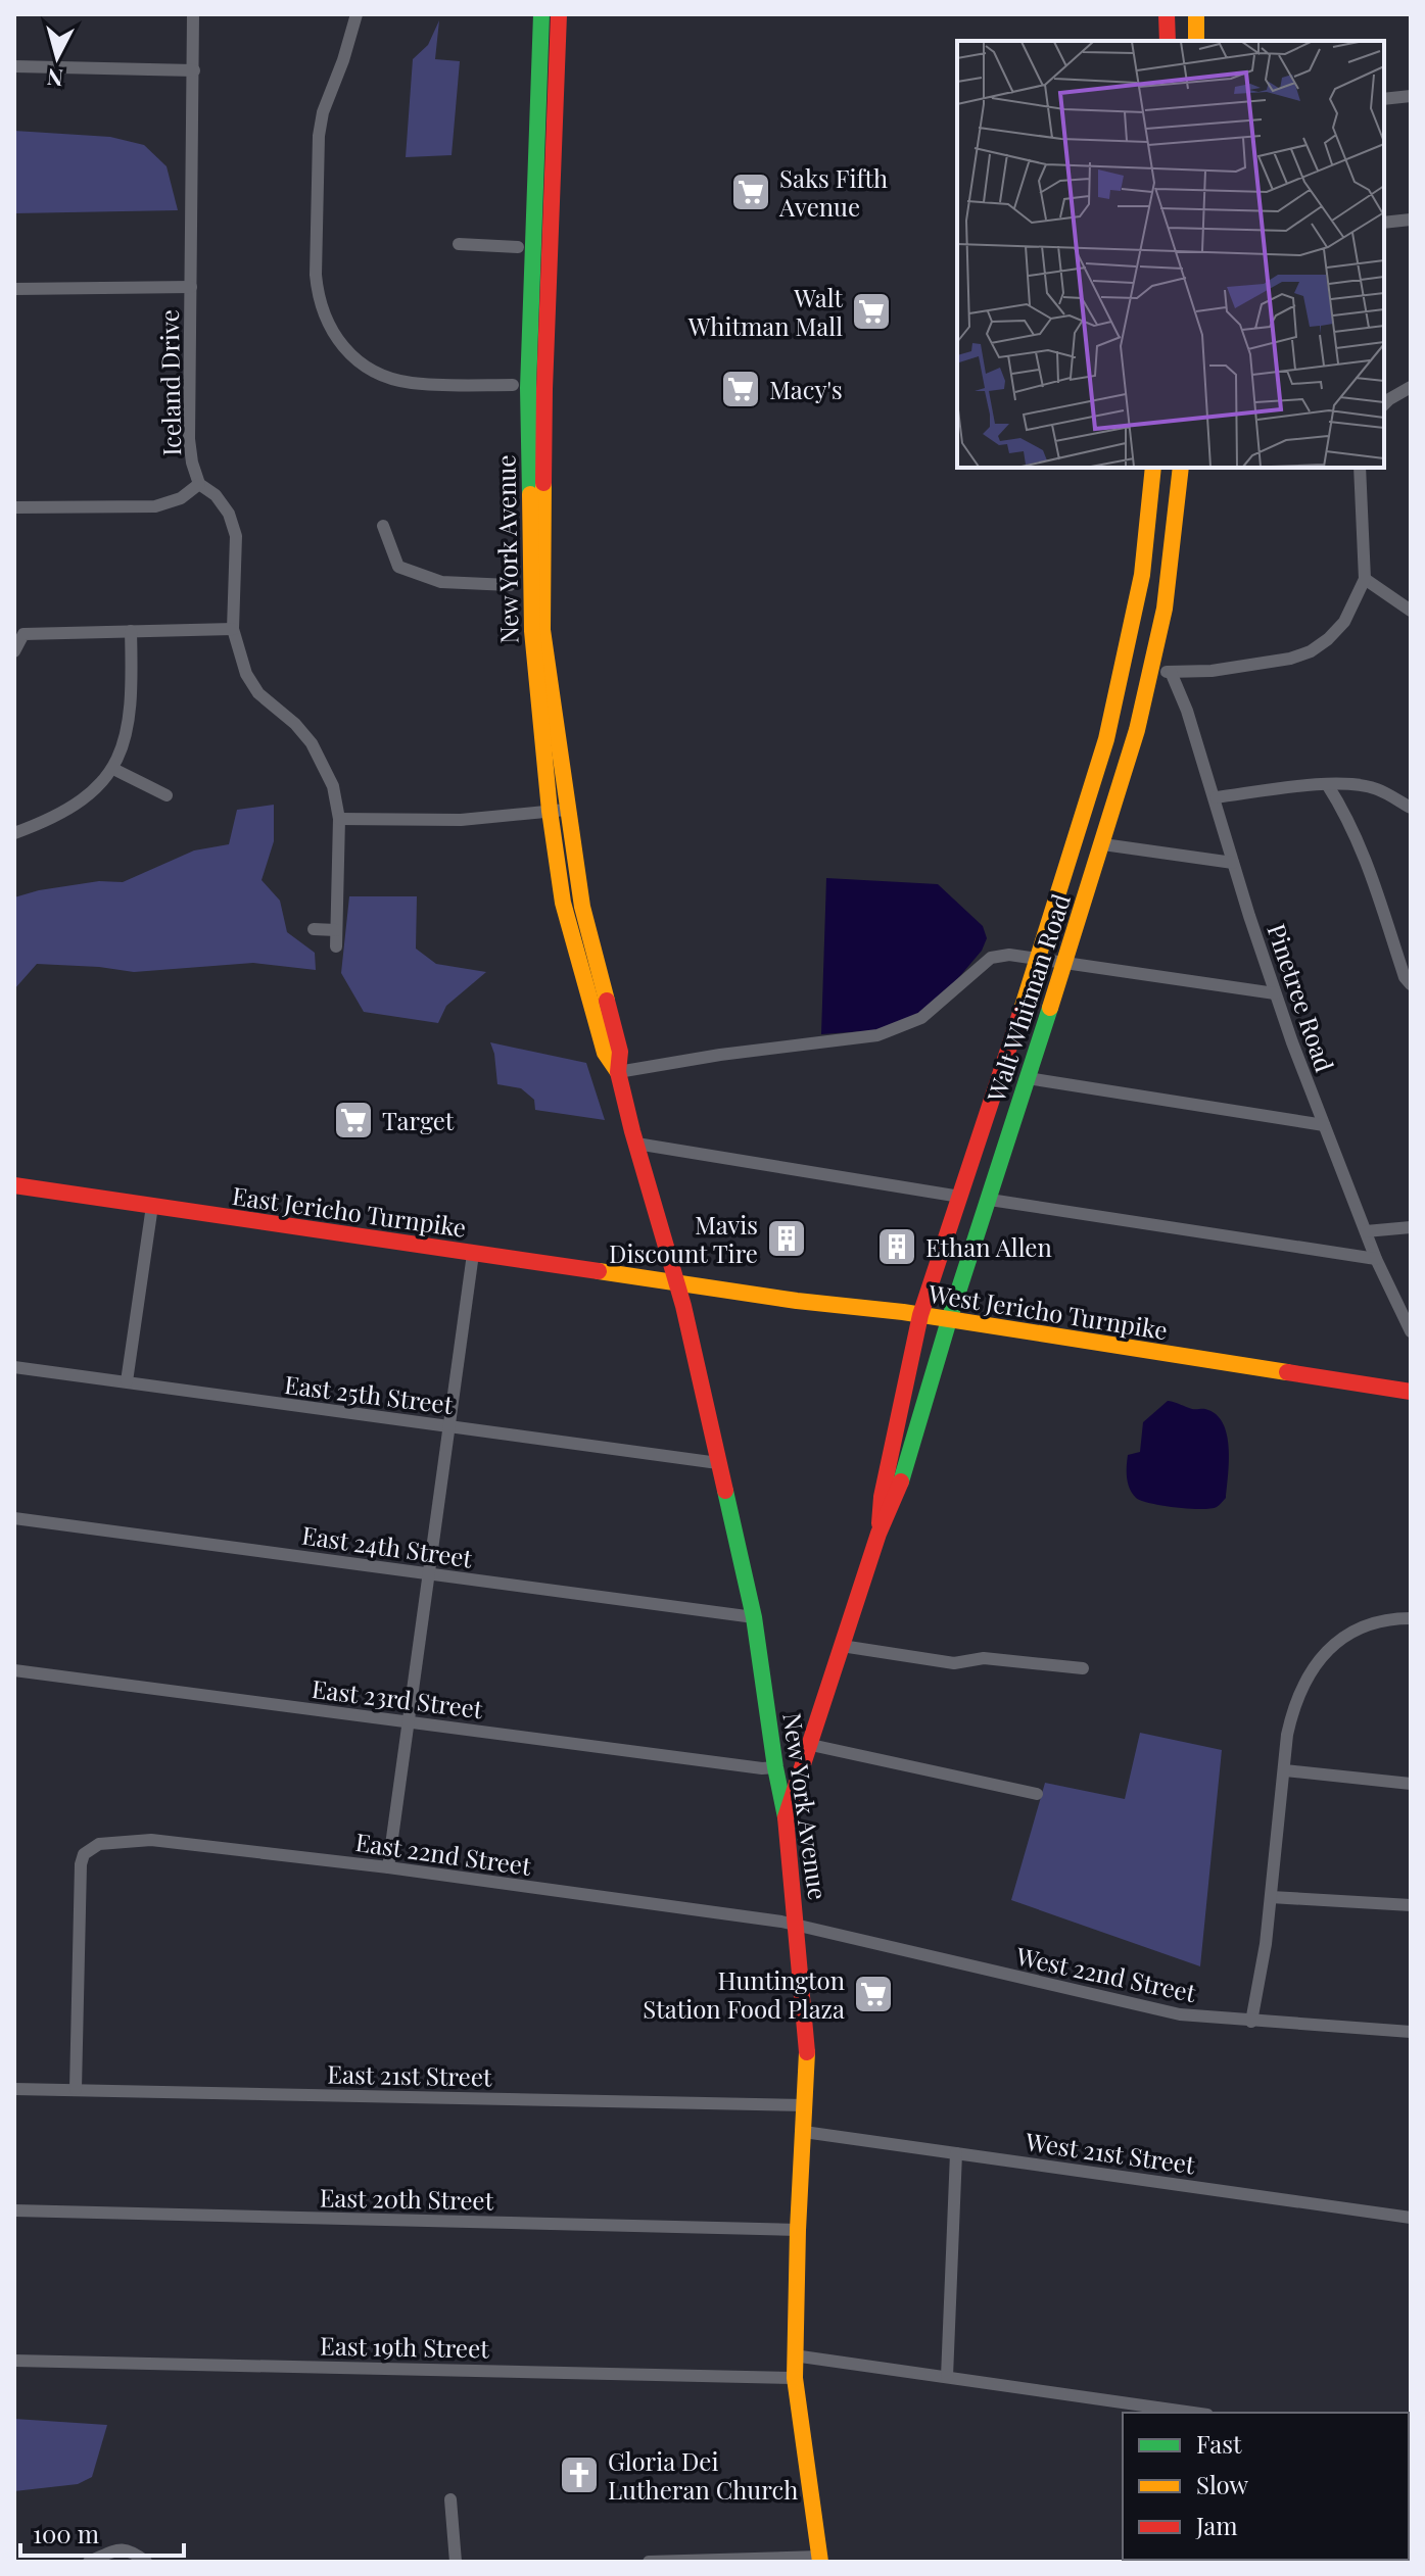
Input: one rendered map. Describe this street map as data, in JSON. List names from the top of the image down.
{
  "streets": {
    "main road": [
      "New York Avenue",
      "Walt Whitman Road",
      "East Jericho Turnpike",
      "West Jericho Turnpike"
    ],
    "street": [
      "Iceland Drive",
      "Pinetree Road",
      "East 25th Street",
      "East 24th Street",
      "East 23rd Street",
      "East 22nd Street",
      "West 22nd Street",
      "East 21st Street",
      "West 21st Street",
      "East 20th Street",
      "East 19th Street"
    ]
  },
  "crossings": [
    ["New York Avenue", "Walt Whitman Road"],
    ["New York Avenue", "East Jericho Turnpike"],
    ["New York Avenue", "West Jericho Turnpike"],
    ["New York Avenue", "East 25th Street"],
    ["New York Avenue", "East 24th Street"],
    ["New York Avenue", "East 23rd Street"],
    ["New York Avenue", "East 22nd Street"],
    ["New York Avenue", "West 22nd Street"],
    ["New York Avenue", "East 21st Street"],
    ["New York Avenue", "West 21st Street"],
    ["New York Avenue", "East 20th Street"],
    ["New York Avenue", "East 19th Street"],
    ["Walt Whitman Road", "West Jericho Turnpike"],
    ["East Jericho Turnpike", "West Jericho Turnpike"],
    ["East 22nd Street", "West 22nd Street"],
    ["East 22nd Street", "East 21st Street"]
  ],
  "places": {
    "supermarket": [
      "Saks Fifth Avenue",
      "Walt Whitman Mall",
      "Macy's",
      "Target",
      "Huntington Station Food Plaza"
    ],
    "building": ["Mavis Discount Tire", "Ethan Allen"],
    "church": ["Gloria Dei Lutheran Church"]
  },
  "legend": ["Fast", "Slow", "Jam"],
  "scale_bar": "100 m",
  "north": "bottom"
}
